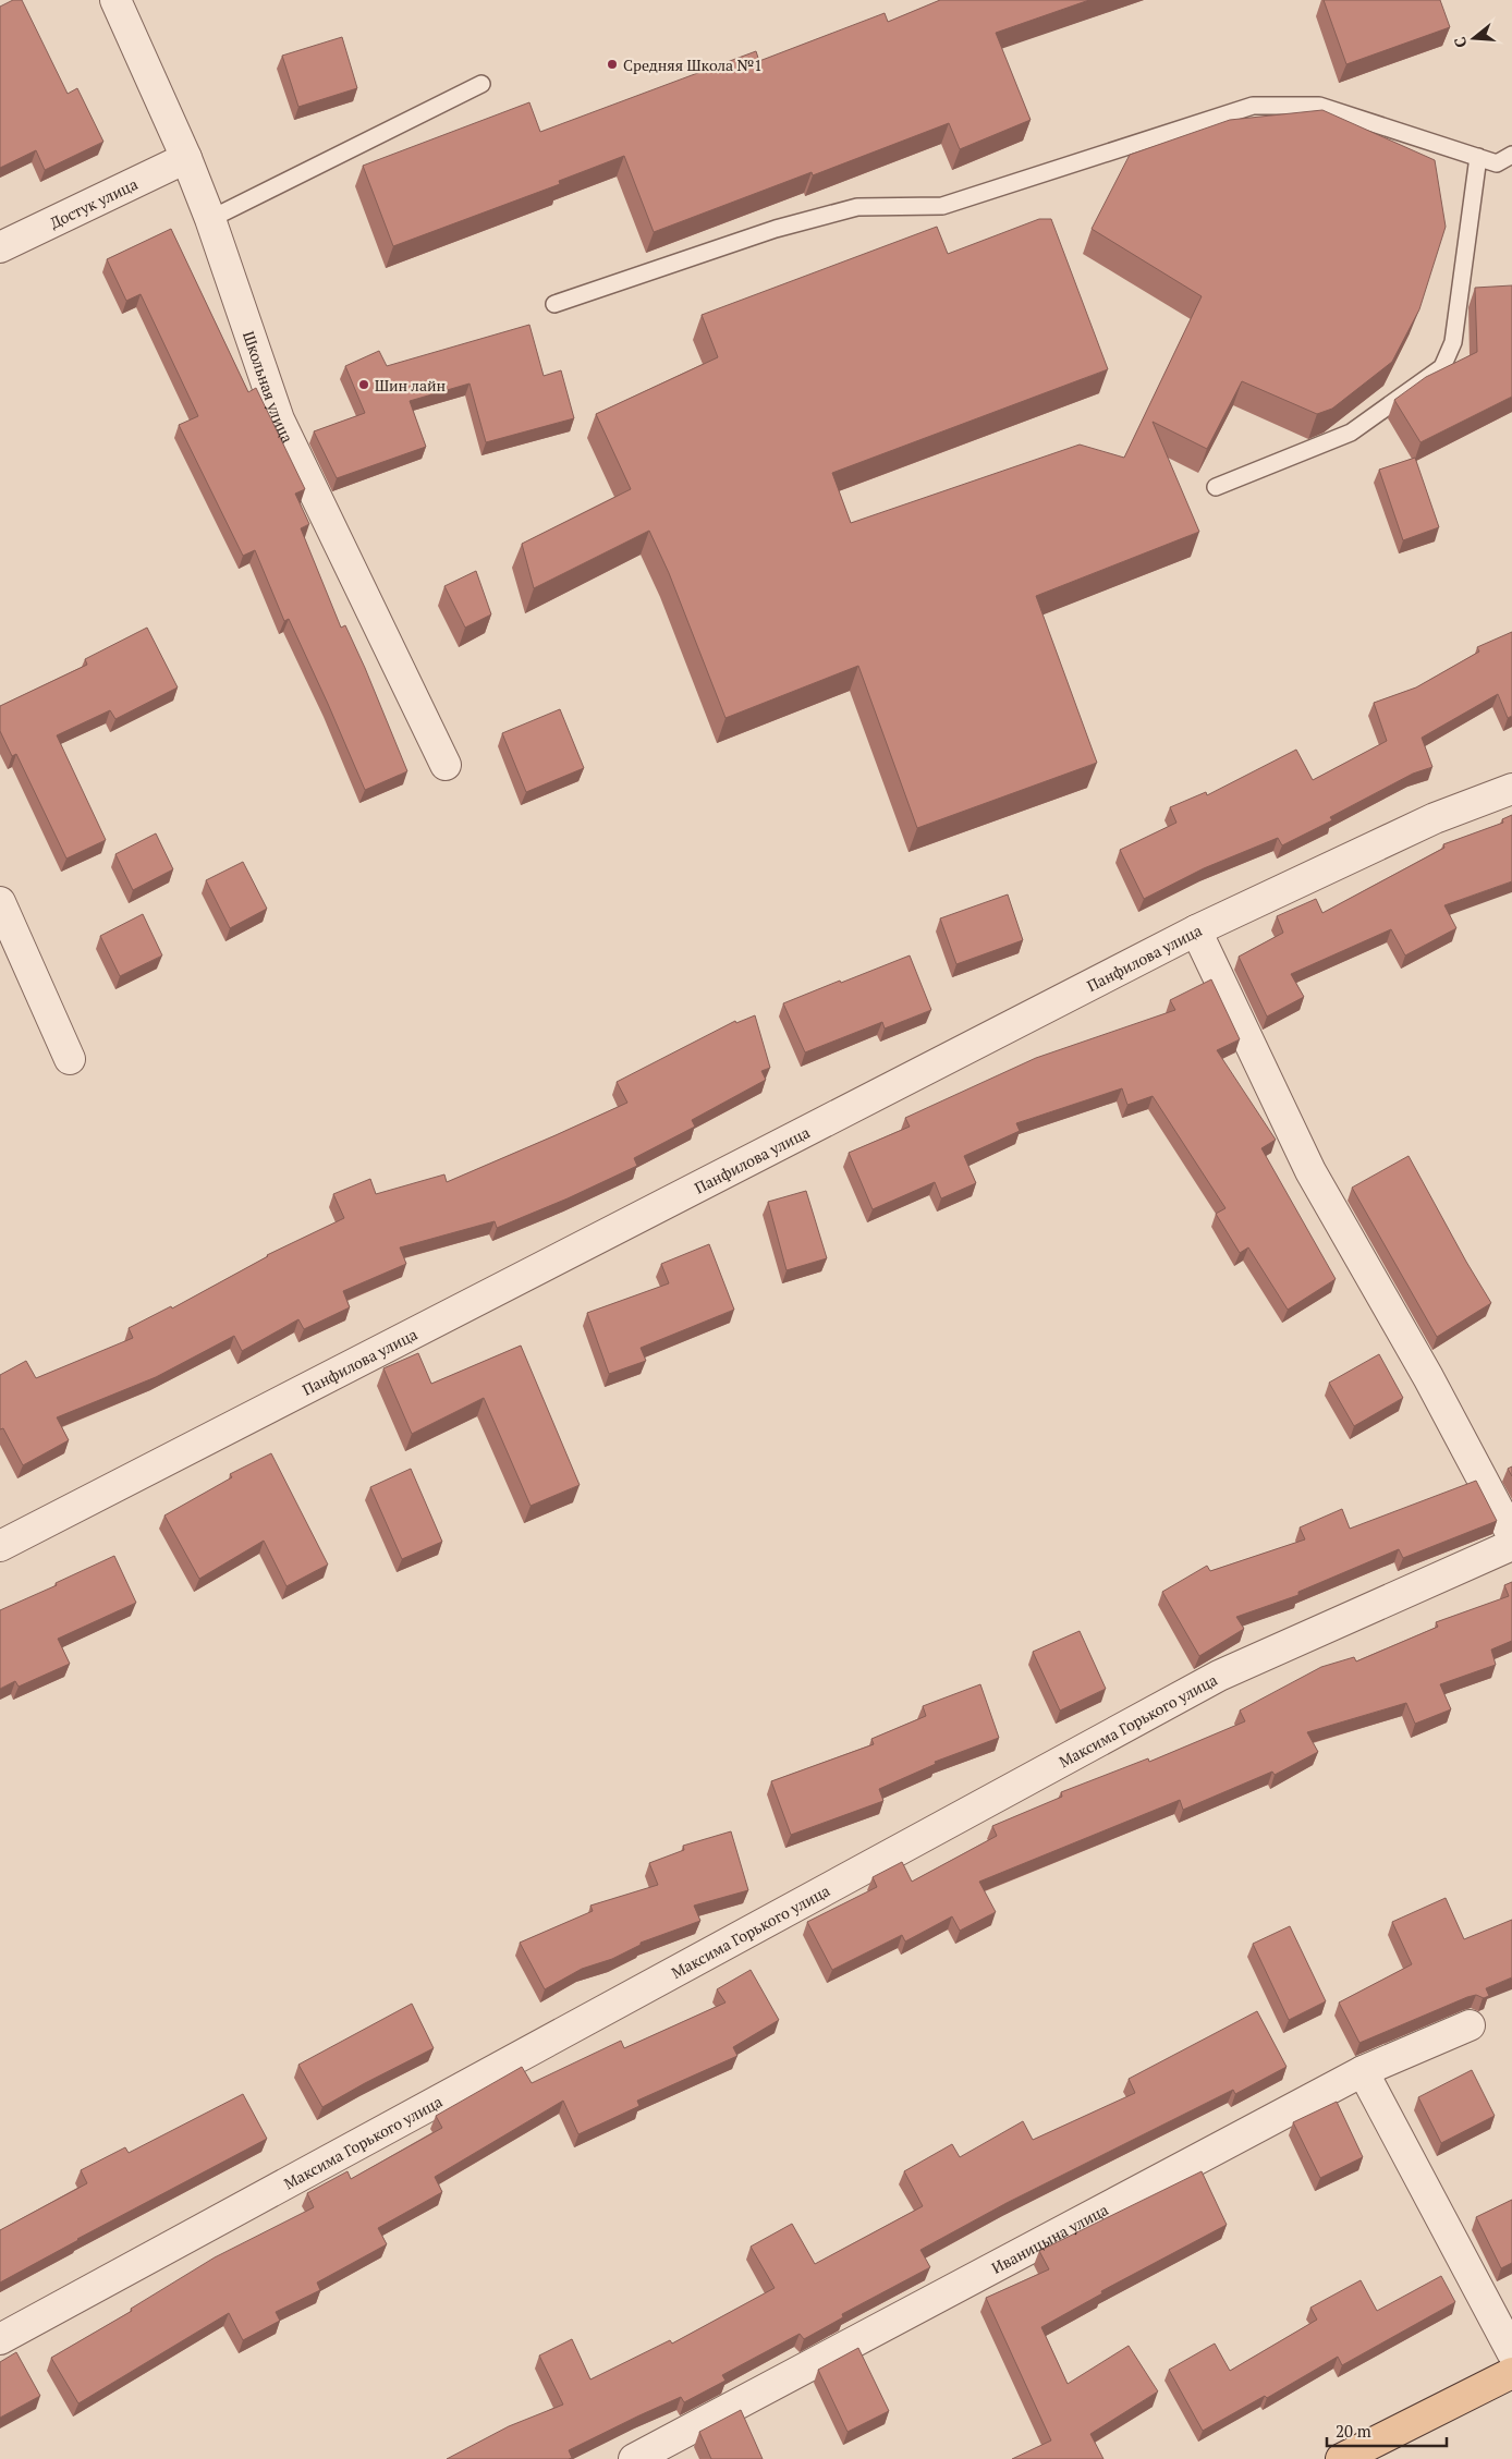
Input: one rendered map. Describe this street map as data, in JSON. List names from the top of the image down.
{
  "streets": {
    "street": [
      "Достук улица",
      "Школьная улица",
      "Панфилова улица",
      "Максима Горького улица",
      "Иваницына улица"
    ]
  },
  "crossings": [
    ["Достук улица", "Школьная улица"]
  ],
  "places": ["Средняя Школа №1", "Шин лайн"],
  "scale_bar": "20 m",
  "north": "left"
}
